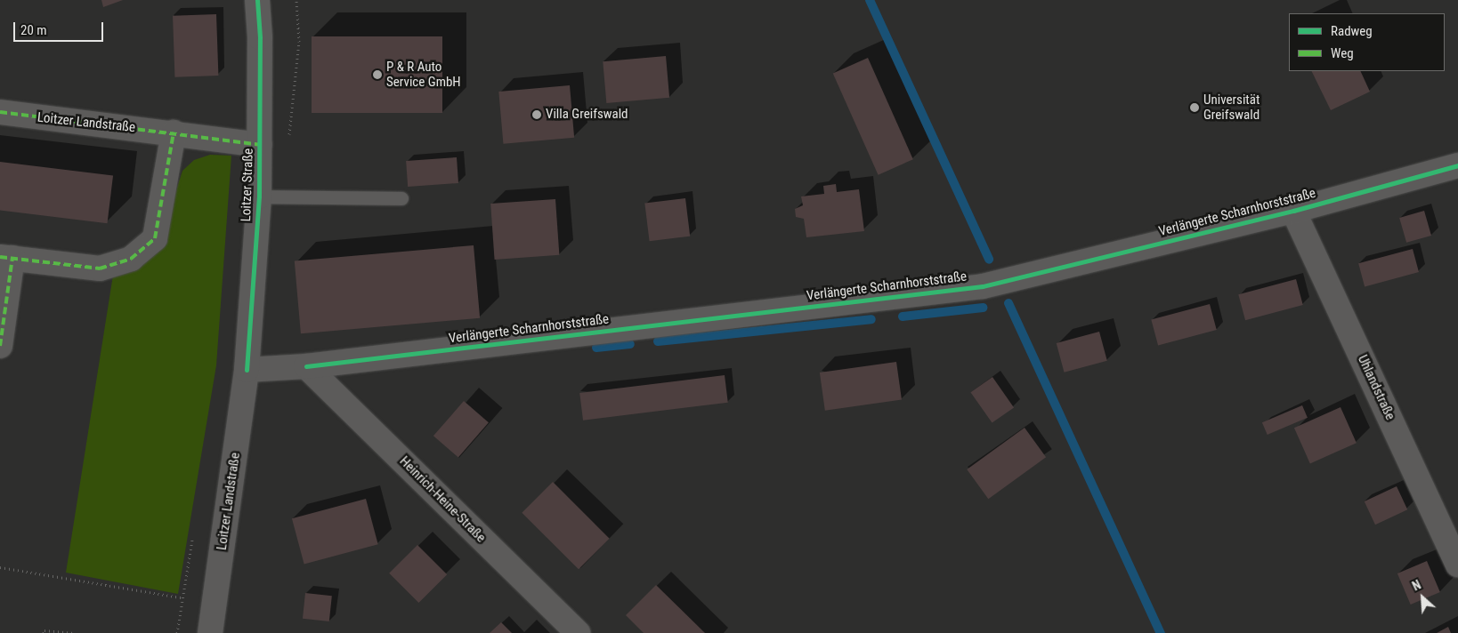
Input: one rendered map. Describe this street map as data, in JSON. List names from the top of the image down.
{
  "streets": {
    "street": [
      "Loitzer Landstraße",
      "Loitzer Straße",
      "Verlängerte Scharnhorststraße",
      "Uhlandstraße",
      "Heinrich-Heine-Straße"
    ]
  },
  "crossings": [
    ["Loitzer Landstraße", "Loitzer Straße"],
    ["Loitzer Landstraße", "Verlängerte Scharnhorststraße"],
    ["Loitzer Straße", "Verlängerte Scharnhorststraße"],
    ["Verlängerte Scharnhorststraße", "Uhlandstraße"],
    ["Verlängerte Scharnhorststraße", "Heinrich-Heine-Straße"]
  ],
  "places": ["P & R Auto Service GmbH", "Universität Greifswald", "Villa Greifswald"],
  "legend": ["Radweg", "Weg"],
  "scale_bar": "20 m",
  "north": "top left"
}
